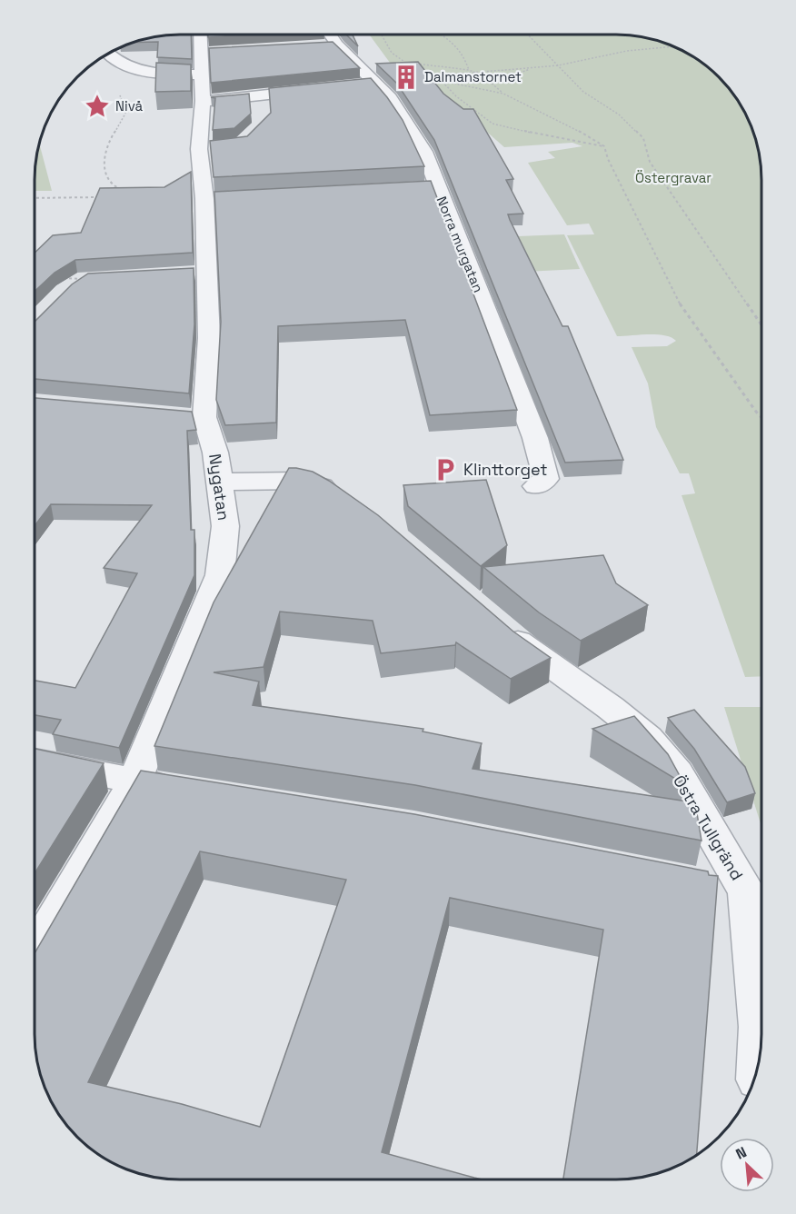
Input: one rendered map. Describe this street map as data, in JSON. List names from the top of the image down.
{
  "streets": {
    "street": ["Norra murgatan", "Nygatan", "Östra Tullgränd"]
  },
  "parks": ["Östergravar"],
  "places": {
    "building": ["Dalmanstornet"],
    "place": ["Nivå"],
    "parking": ["Klinttorget"]
  },
  "north": "top left"
}
